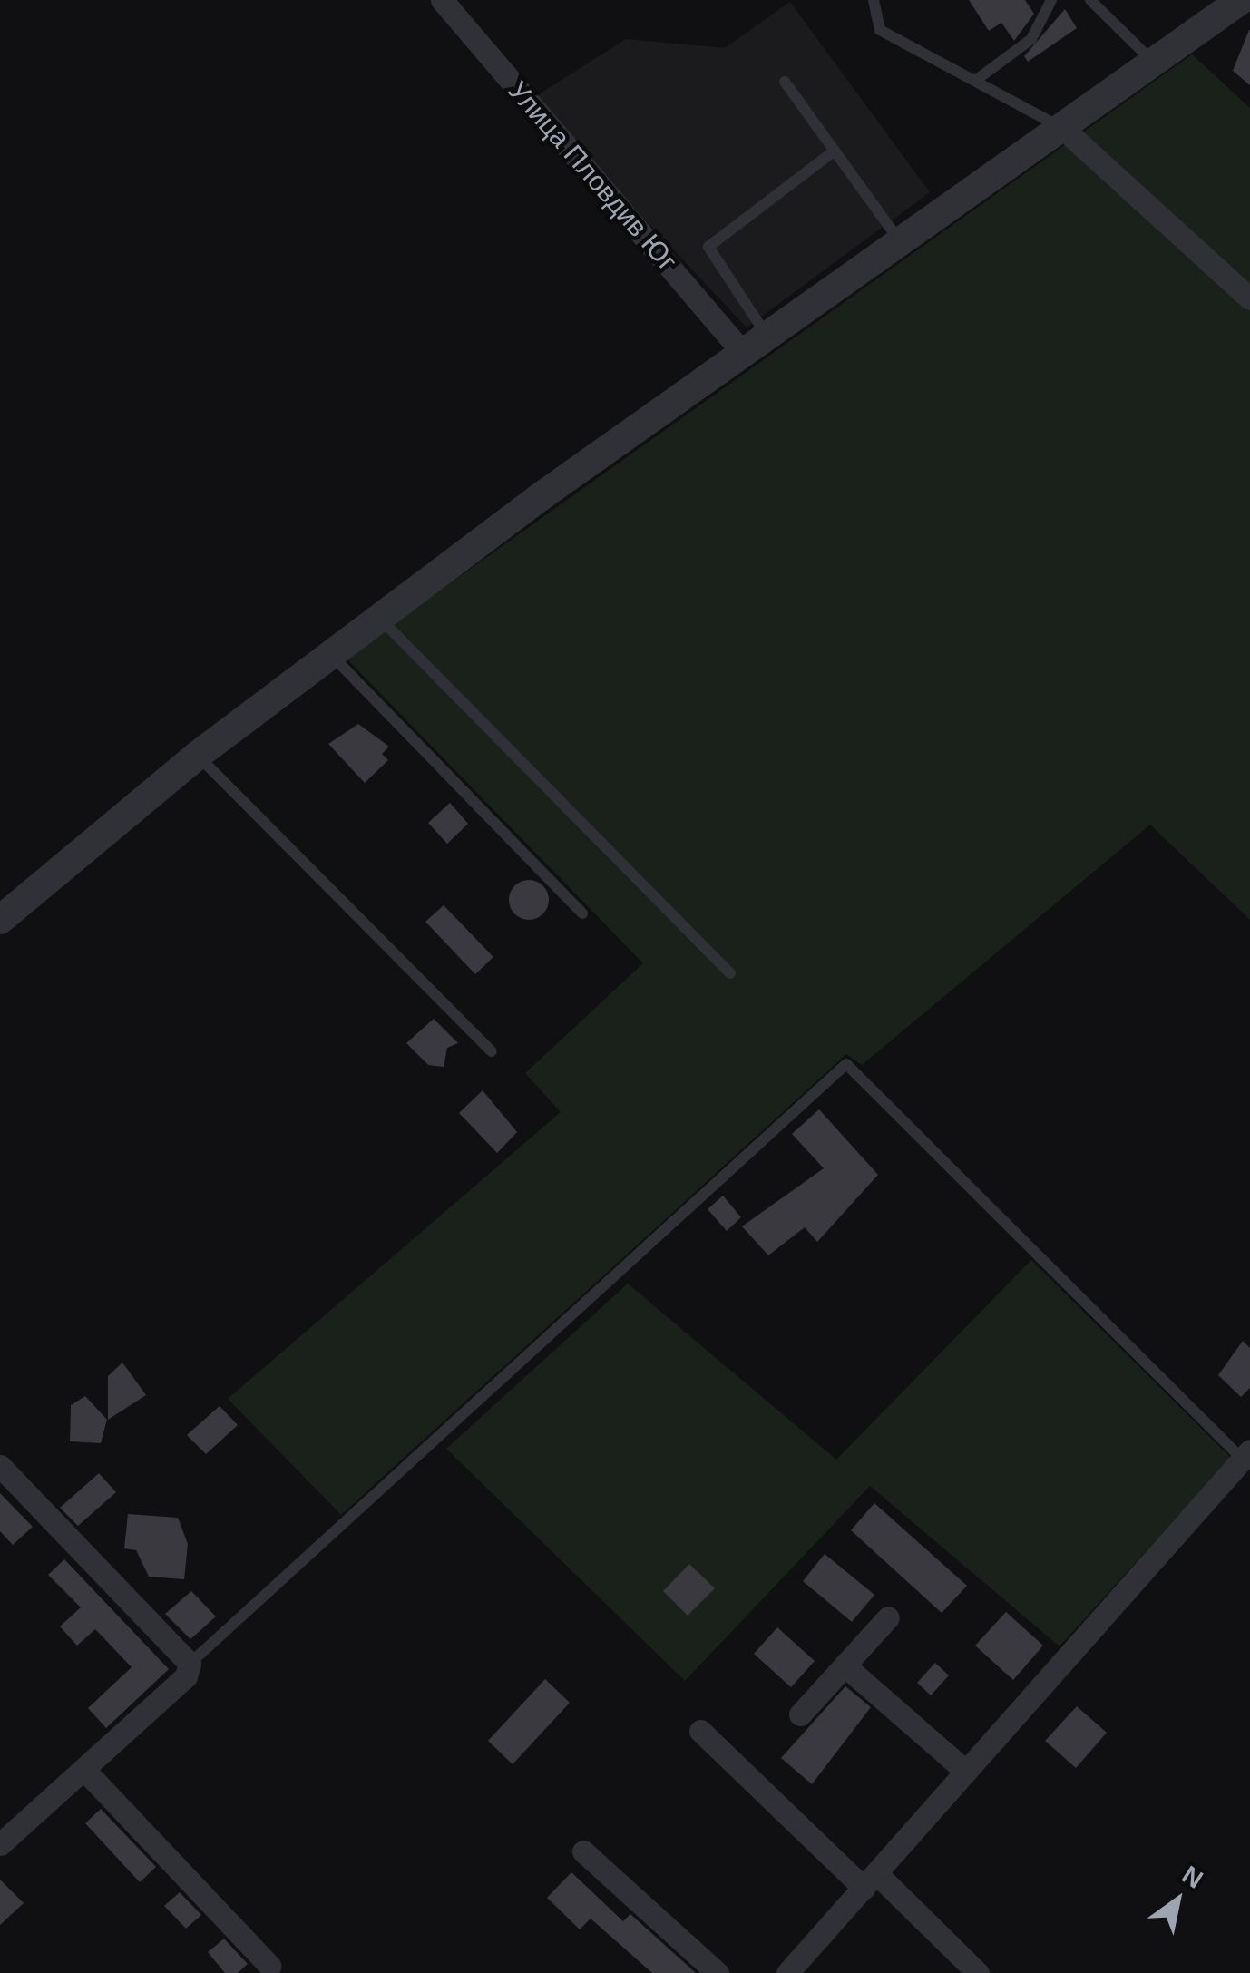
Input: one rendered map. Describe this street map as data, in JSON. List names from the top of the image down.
{
  "streets": {
    "street": ["Улица Пловдив Юг"]
  },
  "north": "top right"
}
